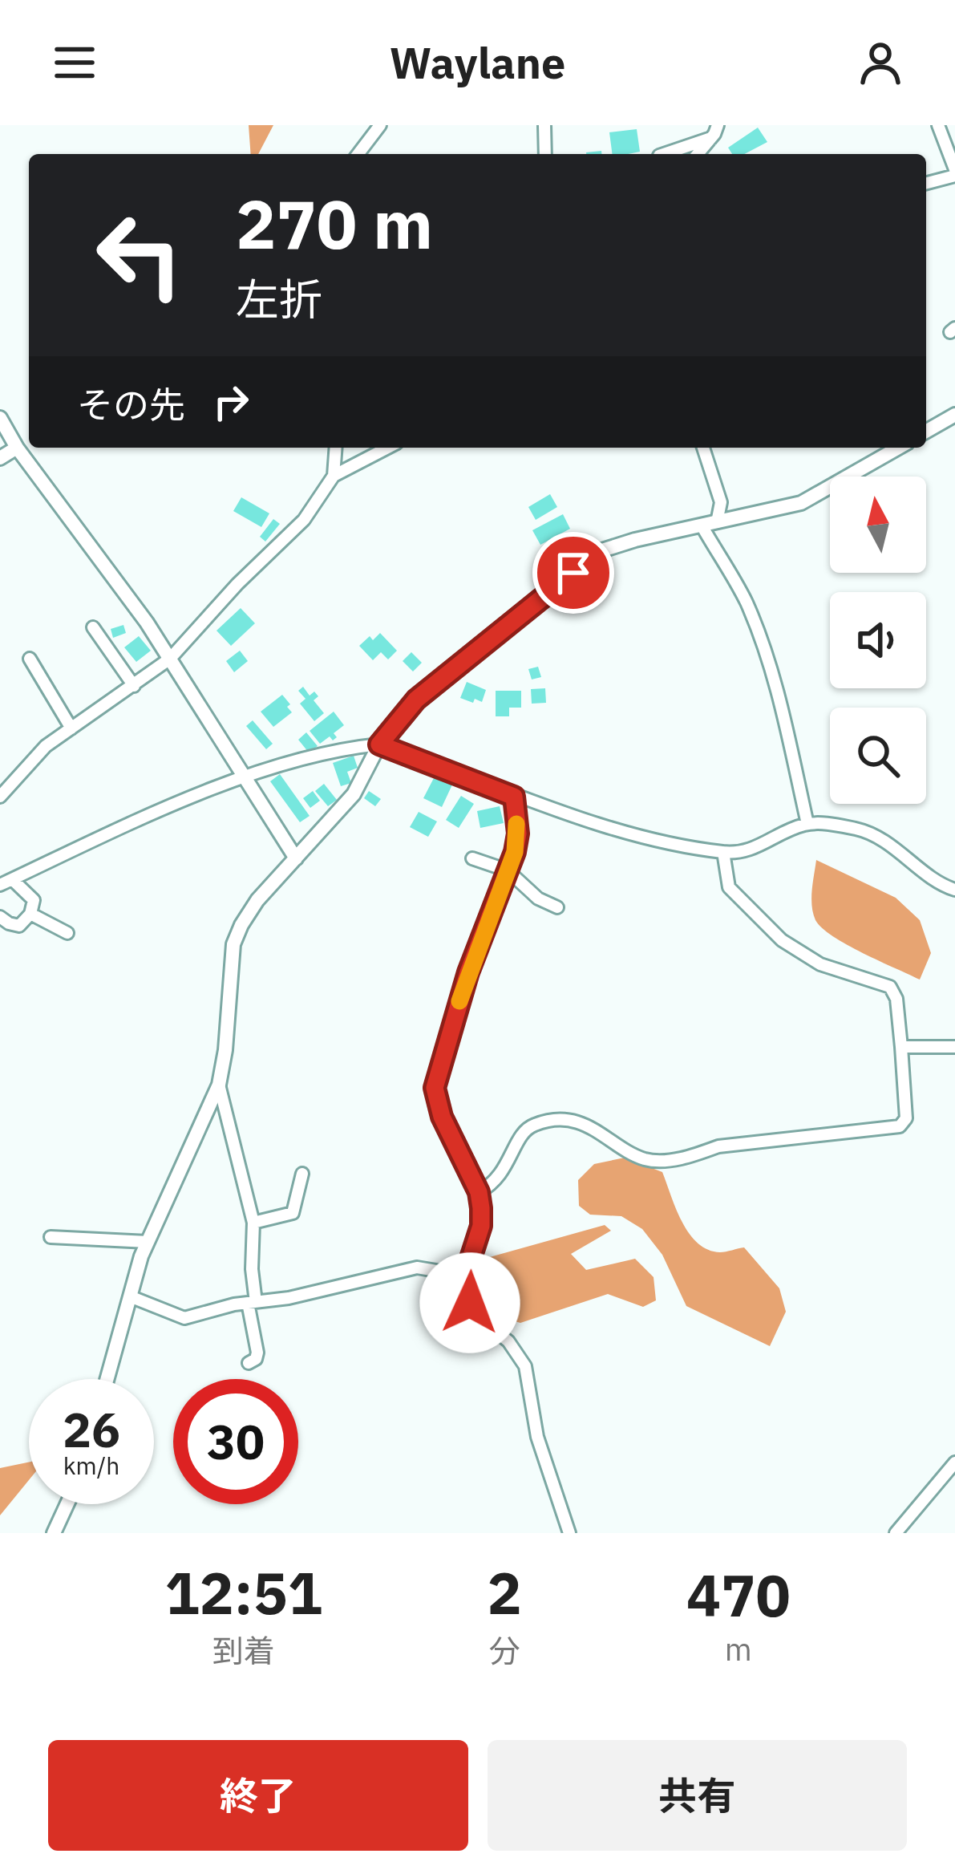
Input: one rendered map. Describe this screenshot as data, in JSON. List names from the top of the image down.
{
  "north": "top",
  "page": {
    "header": "Waylane",
    "turn": ["270 m", "左折"],
    "then": "その先",
    "speed": "26 km/h",
    "limit": "30",
    "eta": [
      "12:51",
      "到着",
      "2",
      "分",
      "470",
      "m"
    ],
    "buttons": ["終了", "共有"]
  }
}
